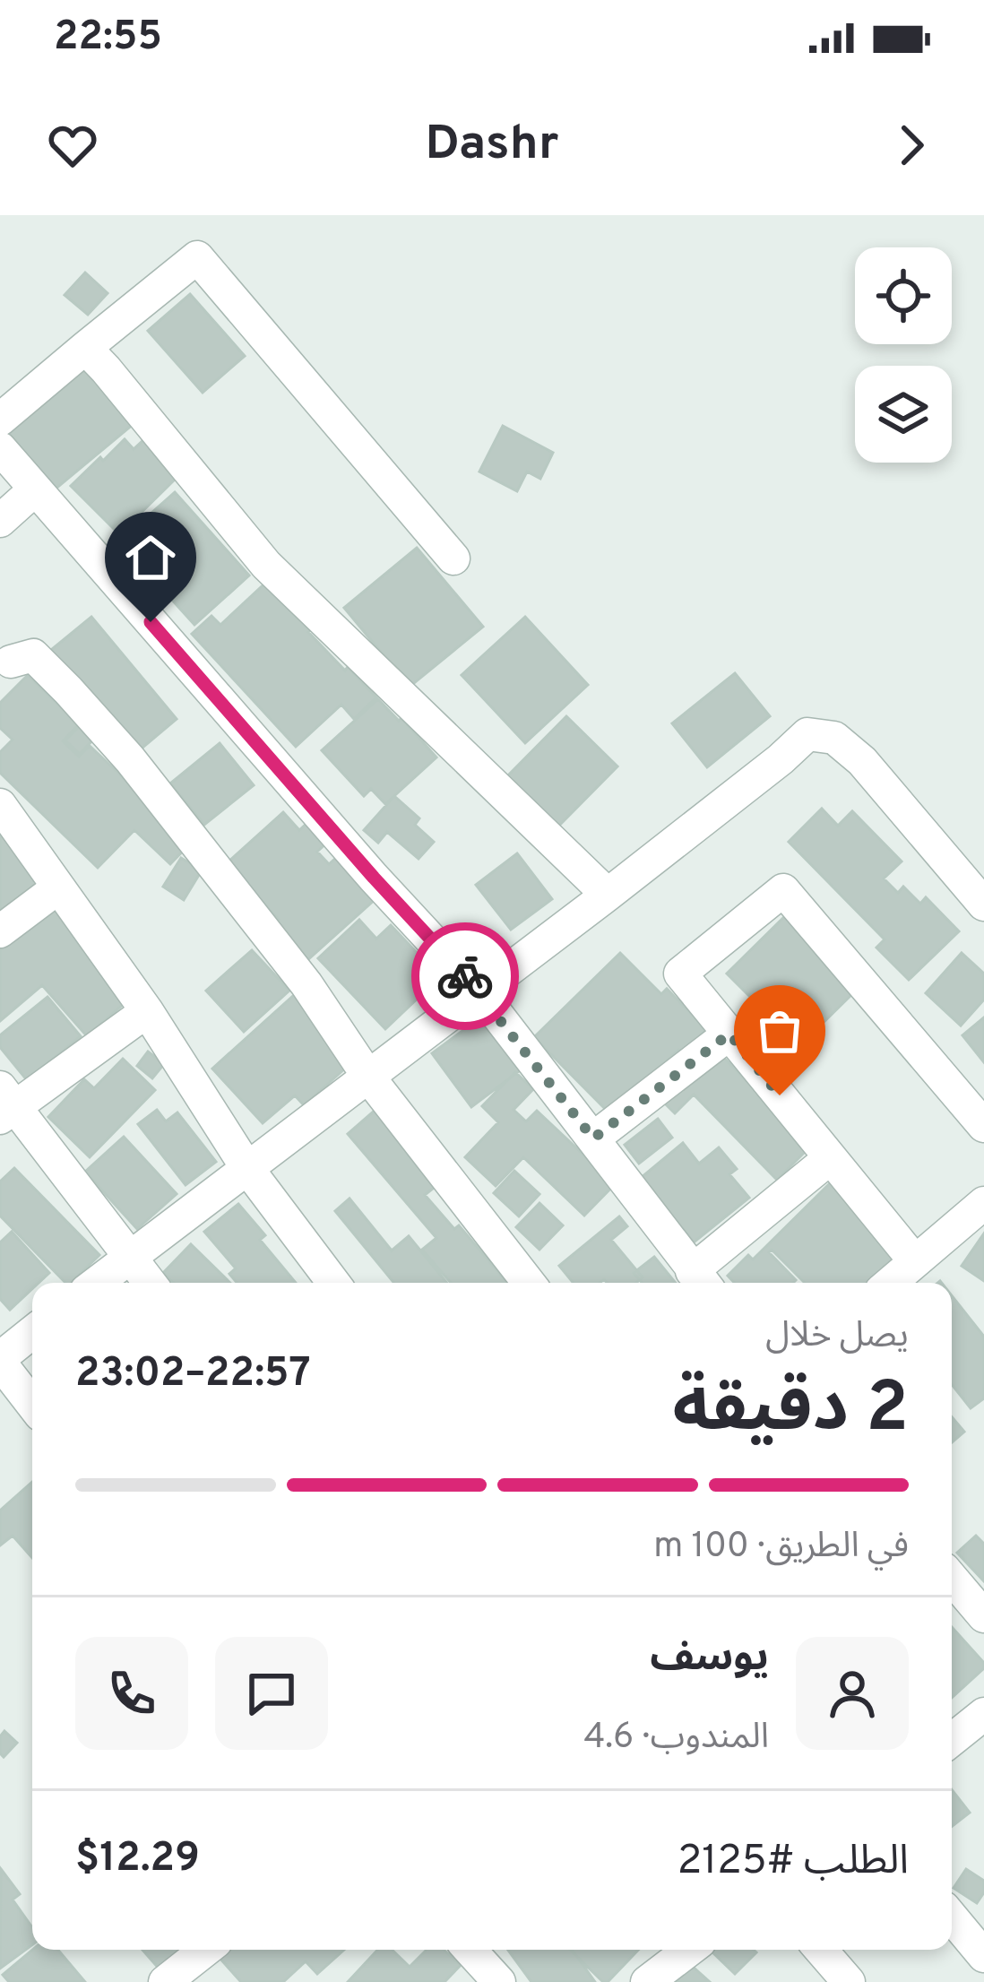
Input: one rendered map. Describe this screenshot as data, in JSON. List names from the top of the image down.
{
  "page": {
    "status": "22:55",
    "header": "Dashr",
    "heading": ["2 دقيقة", "يصل خلال", "22:57–23:02"],
    "panel": [
      "يوسف",
      "المندوب · 4.6",
      "الطلب #2125",
      "$12.29"
    ],
    "bar": "في الطريق · 100 m"
  }
}
